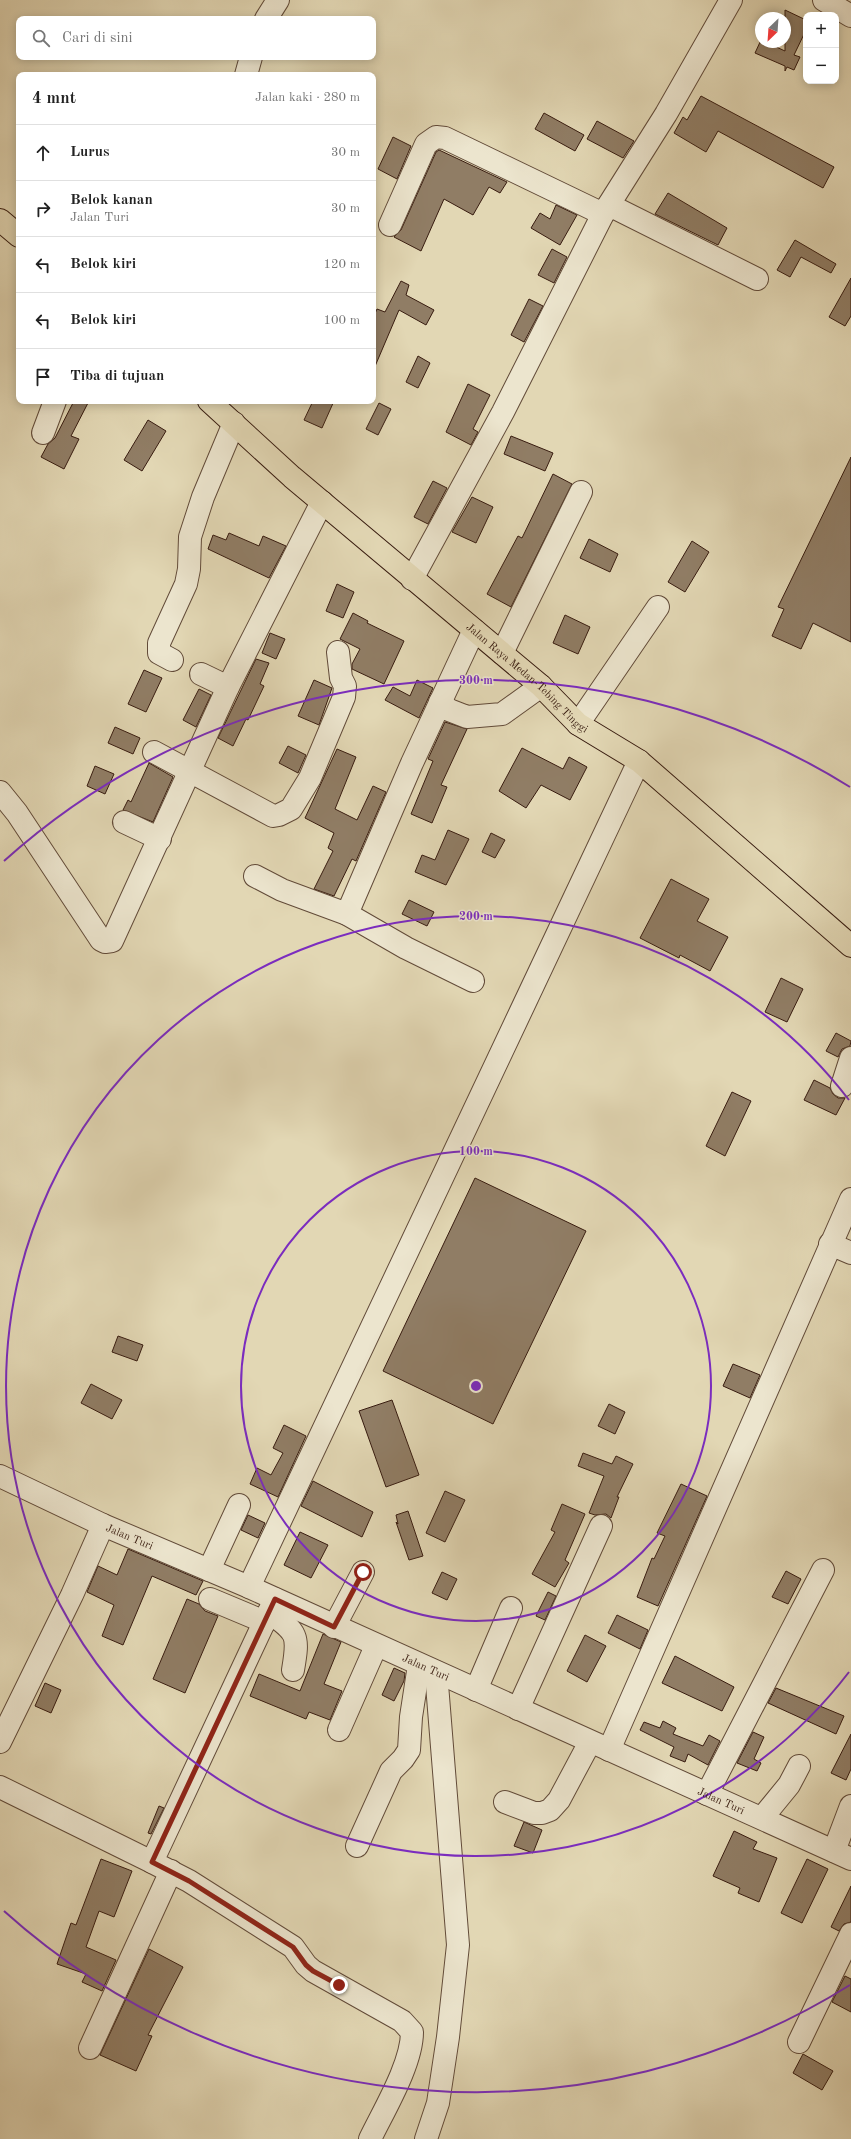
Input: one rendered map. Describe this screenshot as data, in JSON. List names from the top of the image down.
{
  "streets": {
    "highway": ["Jalan Raya Medan-Tebing Tinggi"],
    "street": ["Jalan Turi"]
  },
  "north": "bottom left",
  "page": {
    "map_buttons": ["+", "−"],
    "search": "Cari di sini",
    "heading": ["4 mnt", "Jalan kaki · 280 m"],
    "list": [
      ["Lurus", "30 m"],
      ["Belok kanan", "Jalan Turi", "30 m"],
      ["Belok kiri", "120 m"],
      ["Belok kiri", "100 m"],
      "Tiba di tujuan"
    ]
  },
  "rings": ["300 m", "200 m", "100 m"]
}
